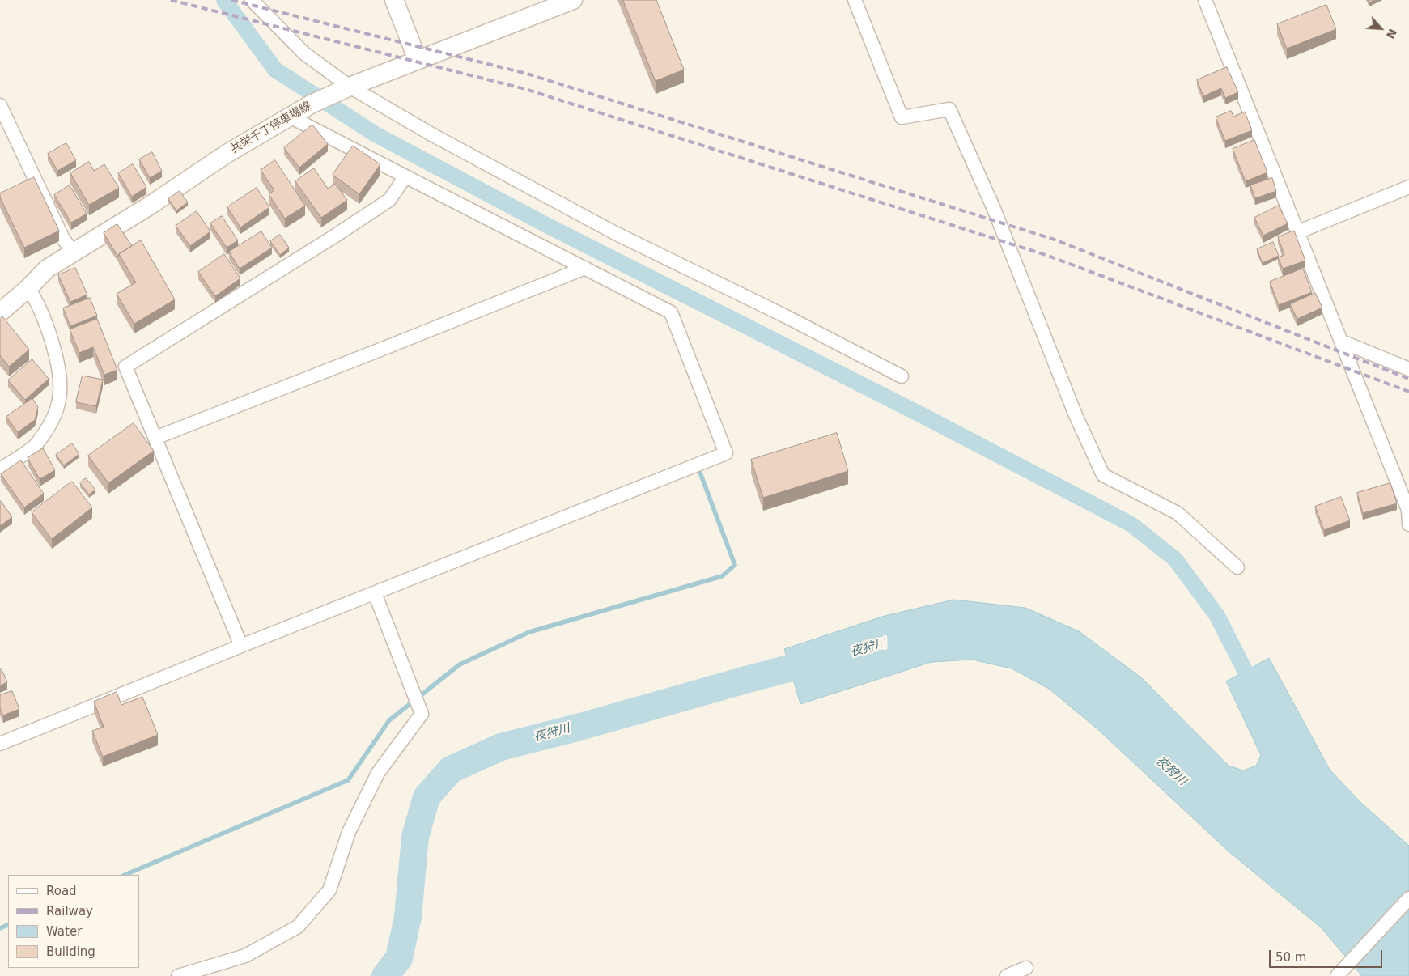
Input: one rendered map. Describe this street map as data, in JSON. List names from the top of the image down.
{
  "streets": {
    "main road": ["共栄千丁停車場線"]
  },
  "water": ["夜狩川"],
  "legend": [
    "Road",
    "Railway",
    "Water",
    "Building"
  ],
  "scale_bar": "50 m",
  "north": "bottom right"
}
